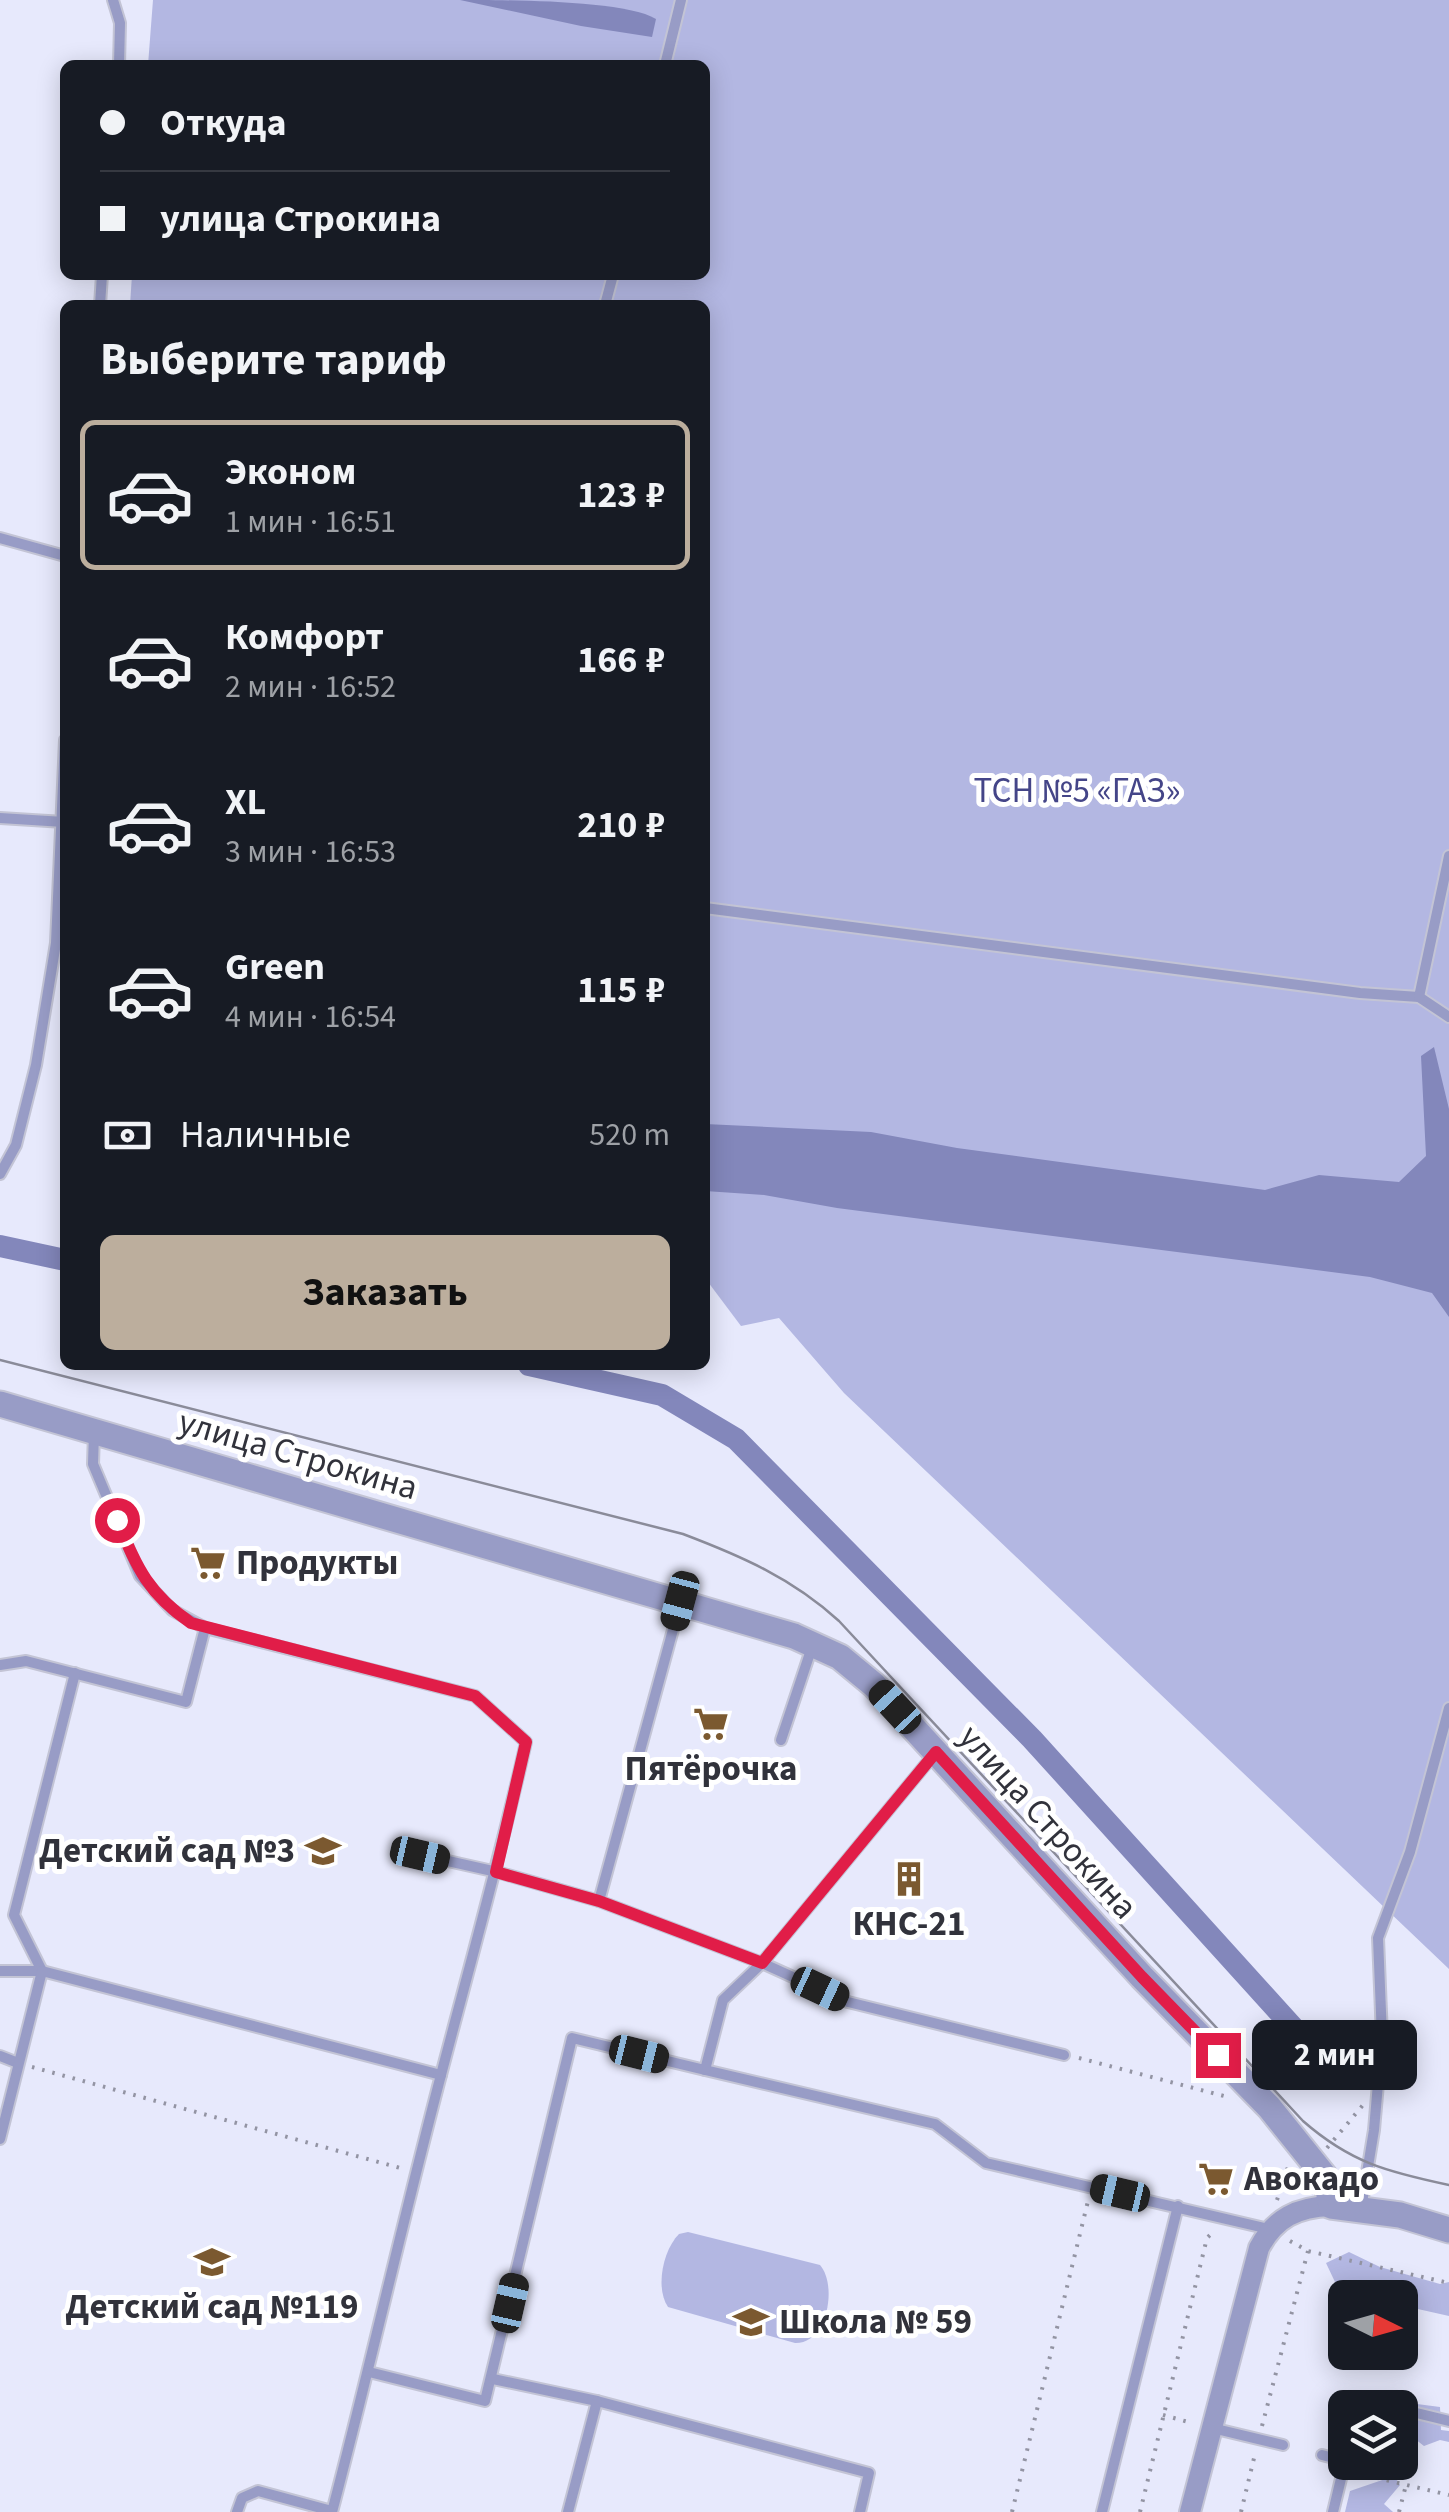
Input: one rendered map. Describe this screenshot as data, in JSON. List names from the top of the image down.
{
  "streets": {
    "street": ["улица Строкина"]
  },
  "parks": ["ТСН №5 «ГАЗ»"],
  "places": {
    "supermarket": ["Продукты", "Пятёрочка", "Авокадо"],
    "school or university": ["Детский сад №3", "Детский сад №119", "Школа № 59"],
    "building": ["КНС-21"]
  },
  "north": "right",
  "page": {
    "banner": ["Откуда", "улица Строкина"],
    "heading": "Выберите тариф",
    "list": [
      {
        "name": "Эконом",
        "note": "1 мин · 16:51",
        "value": "123 ₽"
      },
      {
        "name": "Комфорт",
        "note": "2 мин · 16:52",
        "value": "166 ₽"
      },
      {
        "name": "XL",
        "note": "3 мин · 16:53",
        "value": "210 ₽"
      },
      {
        "name": "Green",
        "note": "4 мин · 16:54",
        "value": "115 ₽"
      }
    ],
    "pay": ["Наличные", "520 m"],
    "buttons": "Заказать",
    "bubble": "2 мин"
  }
}
